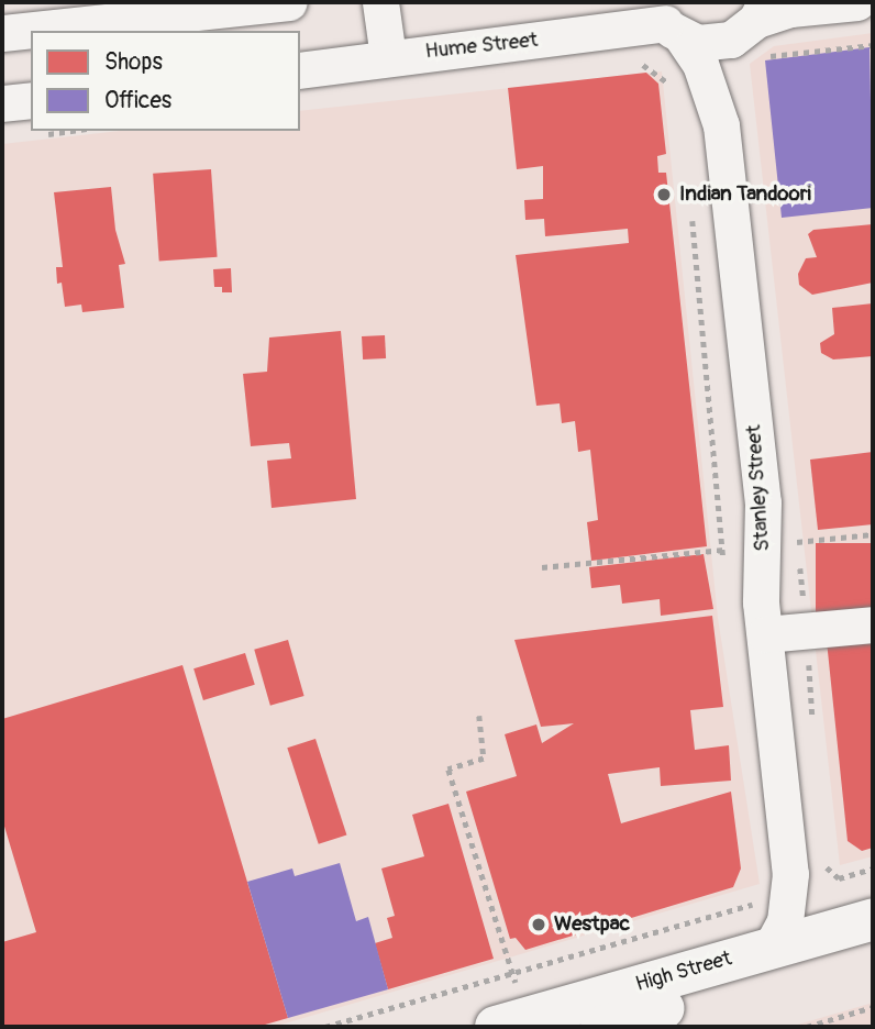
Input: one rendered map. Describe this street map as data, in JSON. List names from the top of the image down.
{
  "streets": {
    "main road": ["High Street"],
    "street": ["Hume Street", "Stanley Street"]
  },
  "crossings": [
    ["Hume Street", "Stanley Street"],
    ["Stanley Street", "High Street"]
  ],
  "places": ["Indian Tandoori", "Westpac"],
  "legend": ["Shops", "Offices"]
}
